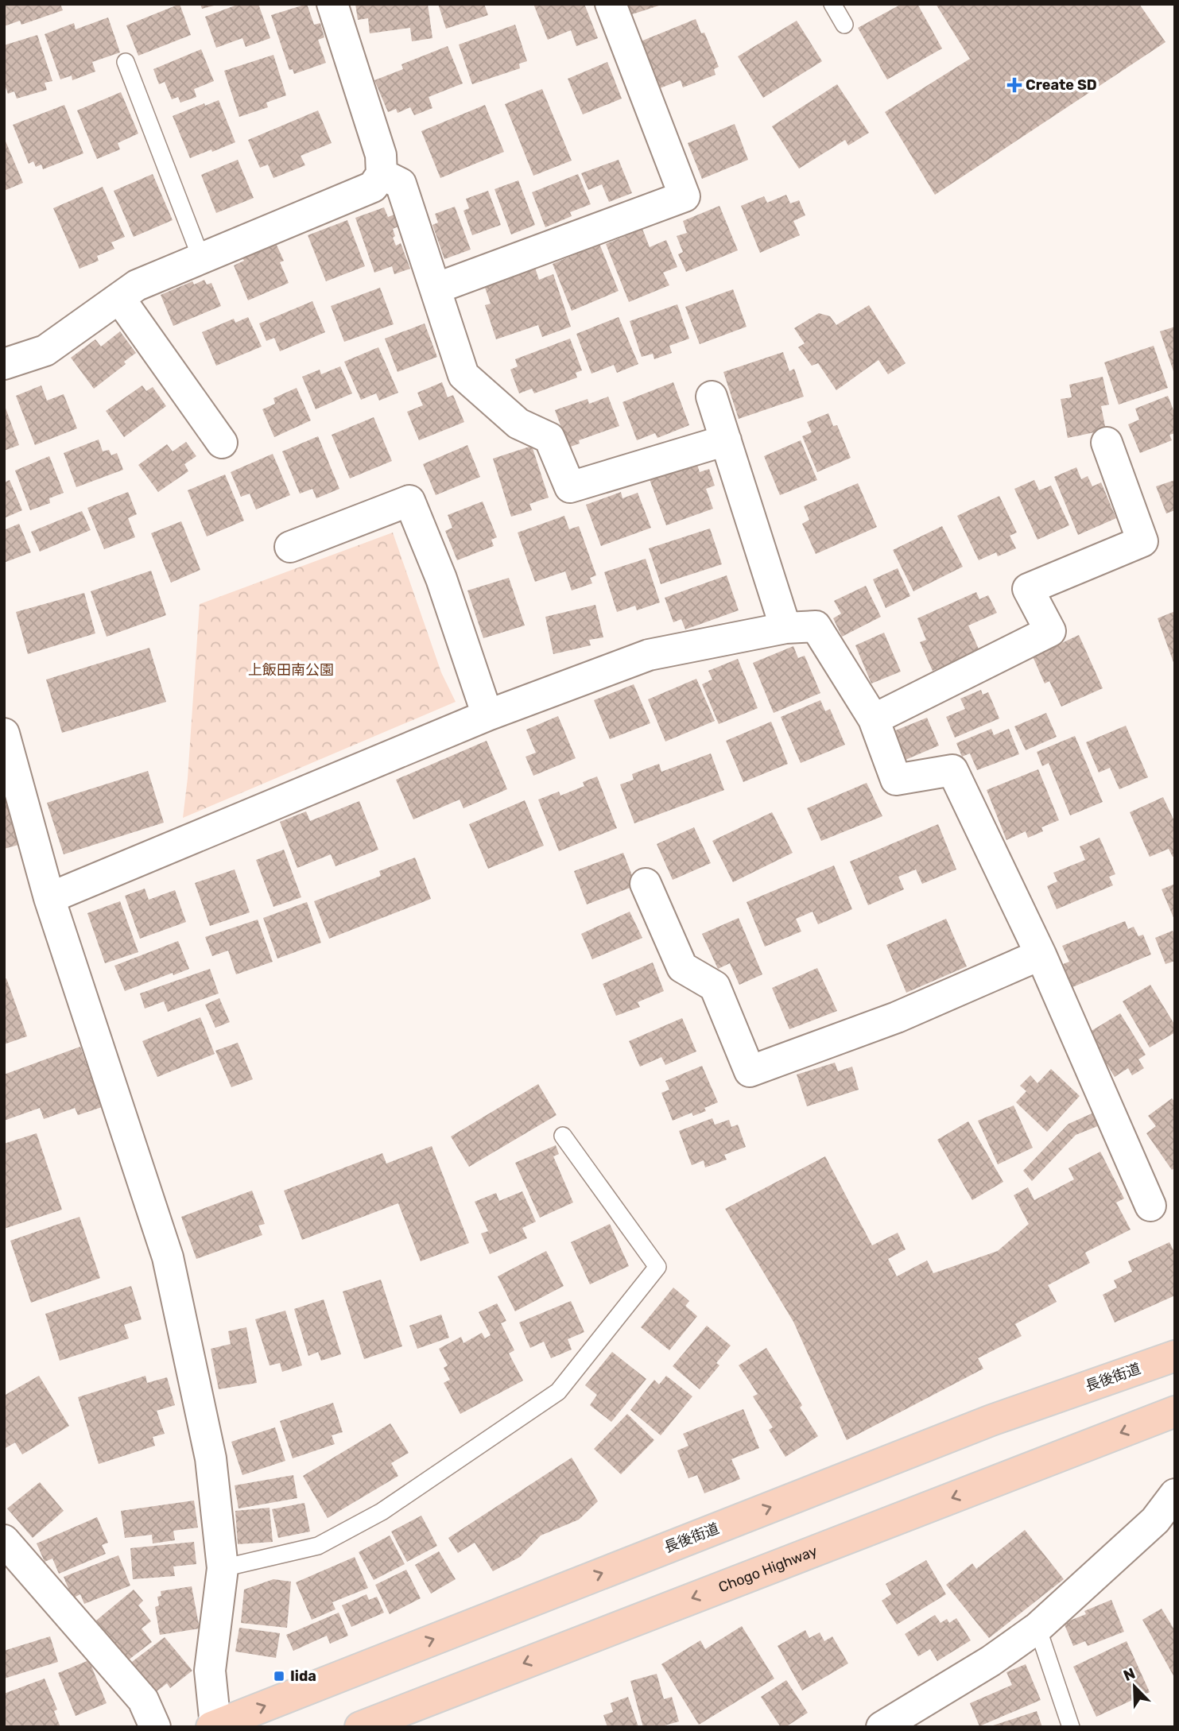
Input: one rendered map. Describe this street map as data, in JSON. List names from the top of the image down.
{
  "streets": {
    "main road": ["長後街道", "Chogo Highway"]
  },
  "one_way": ["長後街道", "Chogo Highway"],
  "parks": ["上飯田南公園"],
  "places": {
    "health": ["Create SD"],
    "transit": ["Iida"]
  },
  "north": "top left"
}
